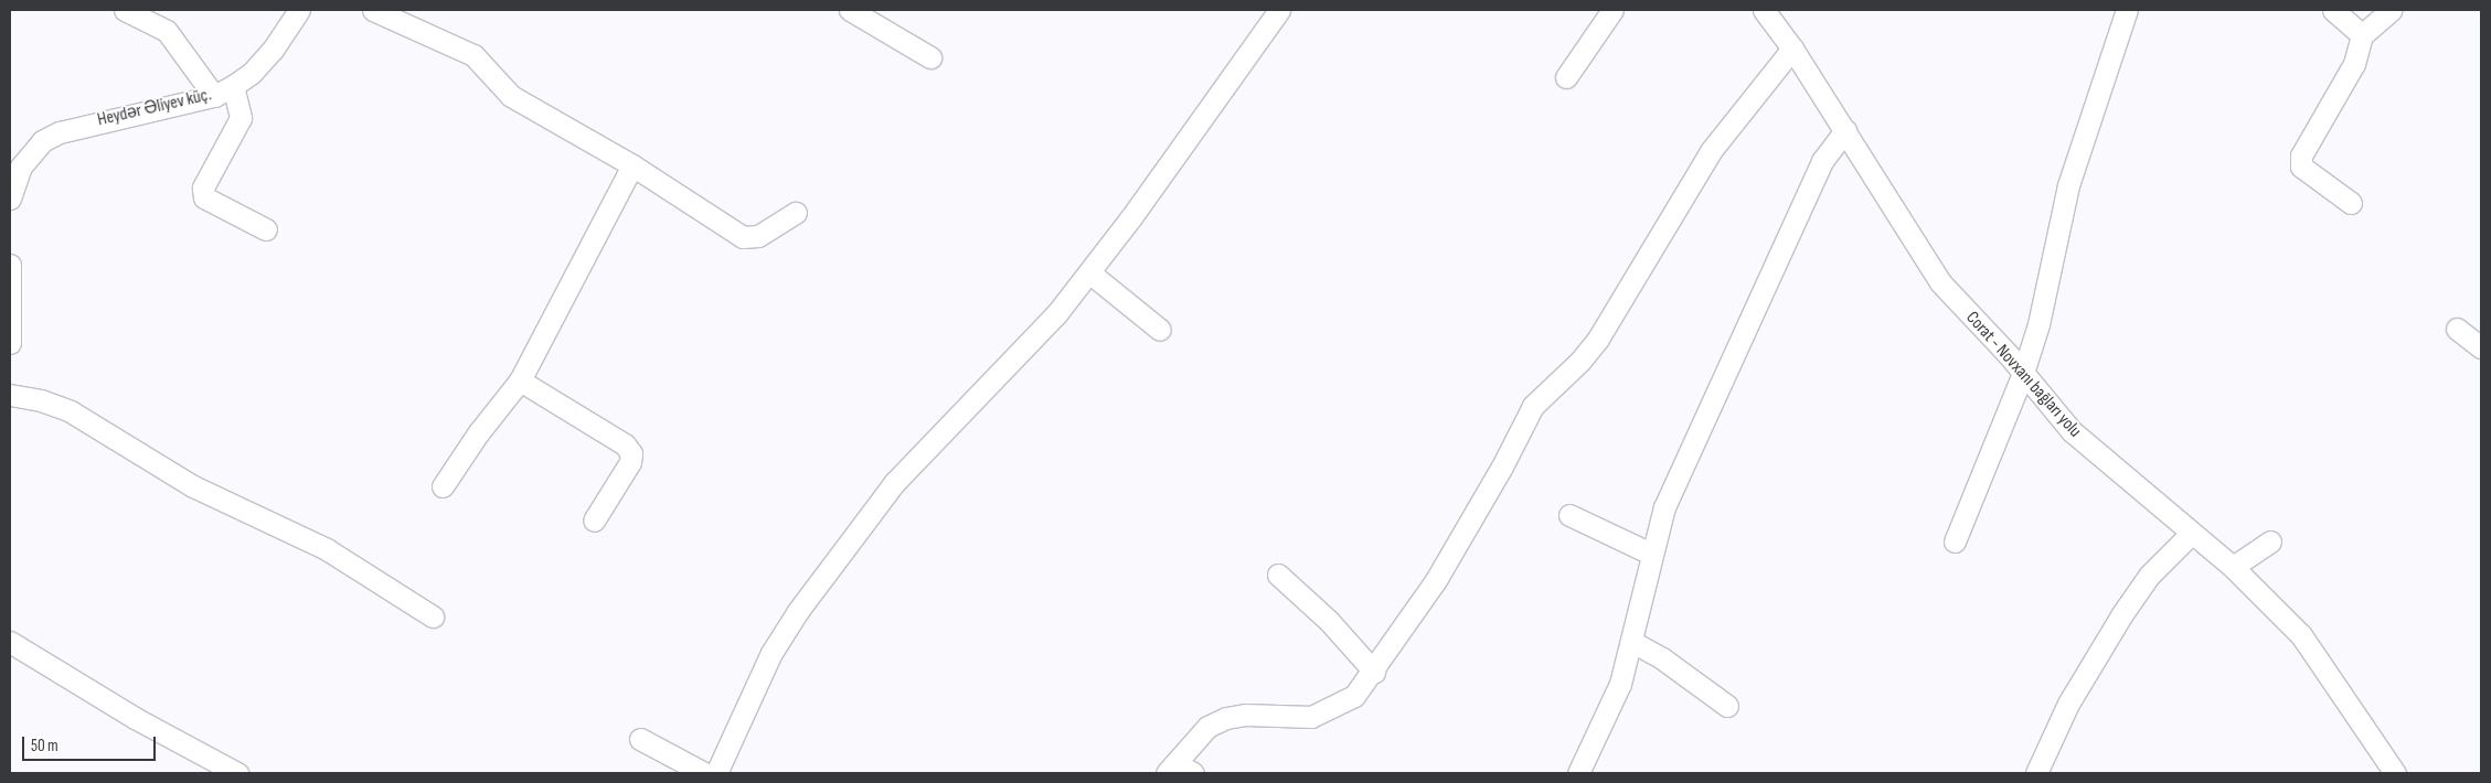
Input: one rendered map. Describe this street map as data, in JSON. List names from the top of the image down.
{
  "streets": {
    "street": ["Heydər Əliyev küç.", "Corat - Novxanı bağları yolu"]
  },
  "scale_bar": "50 m"
}
